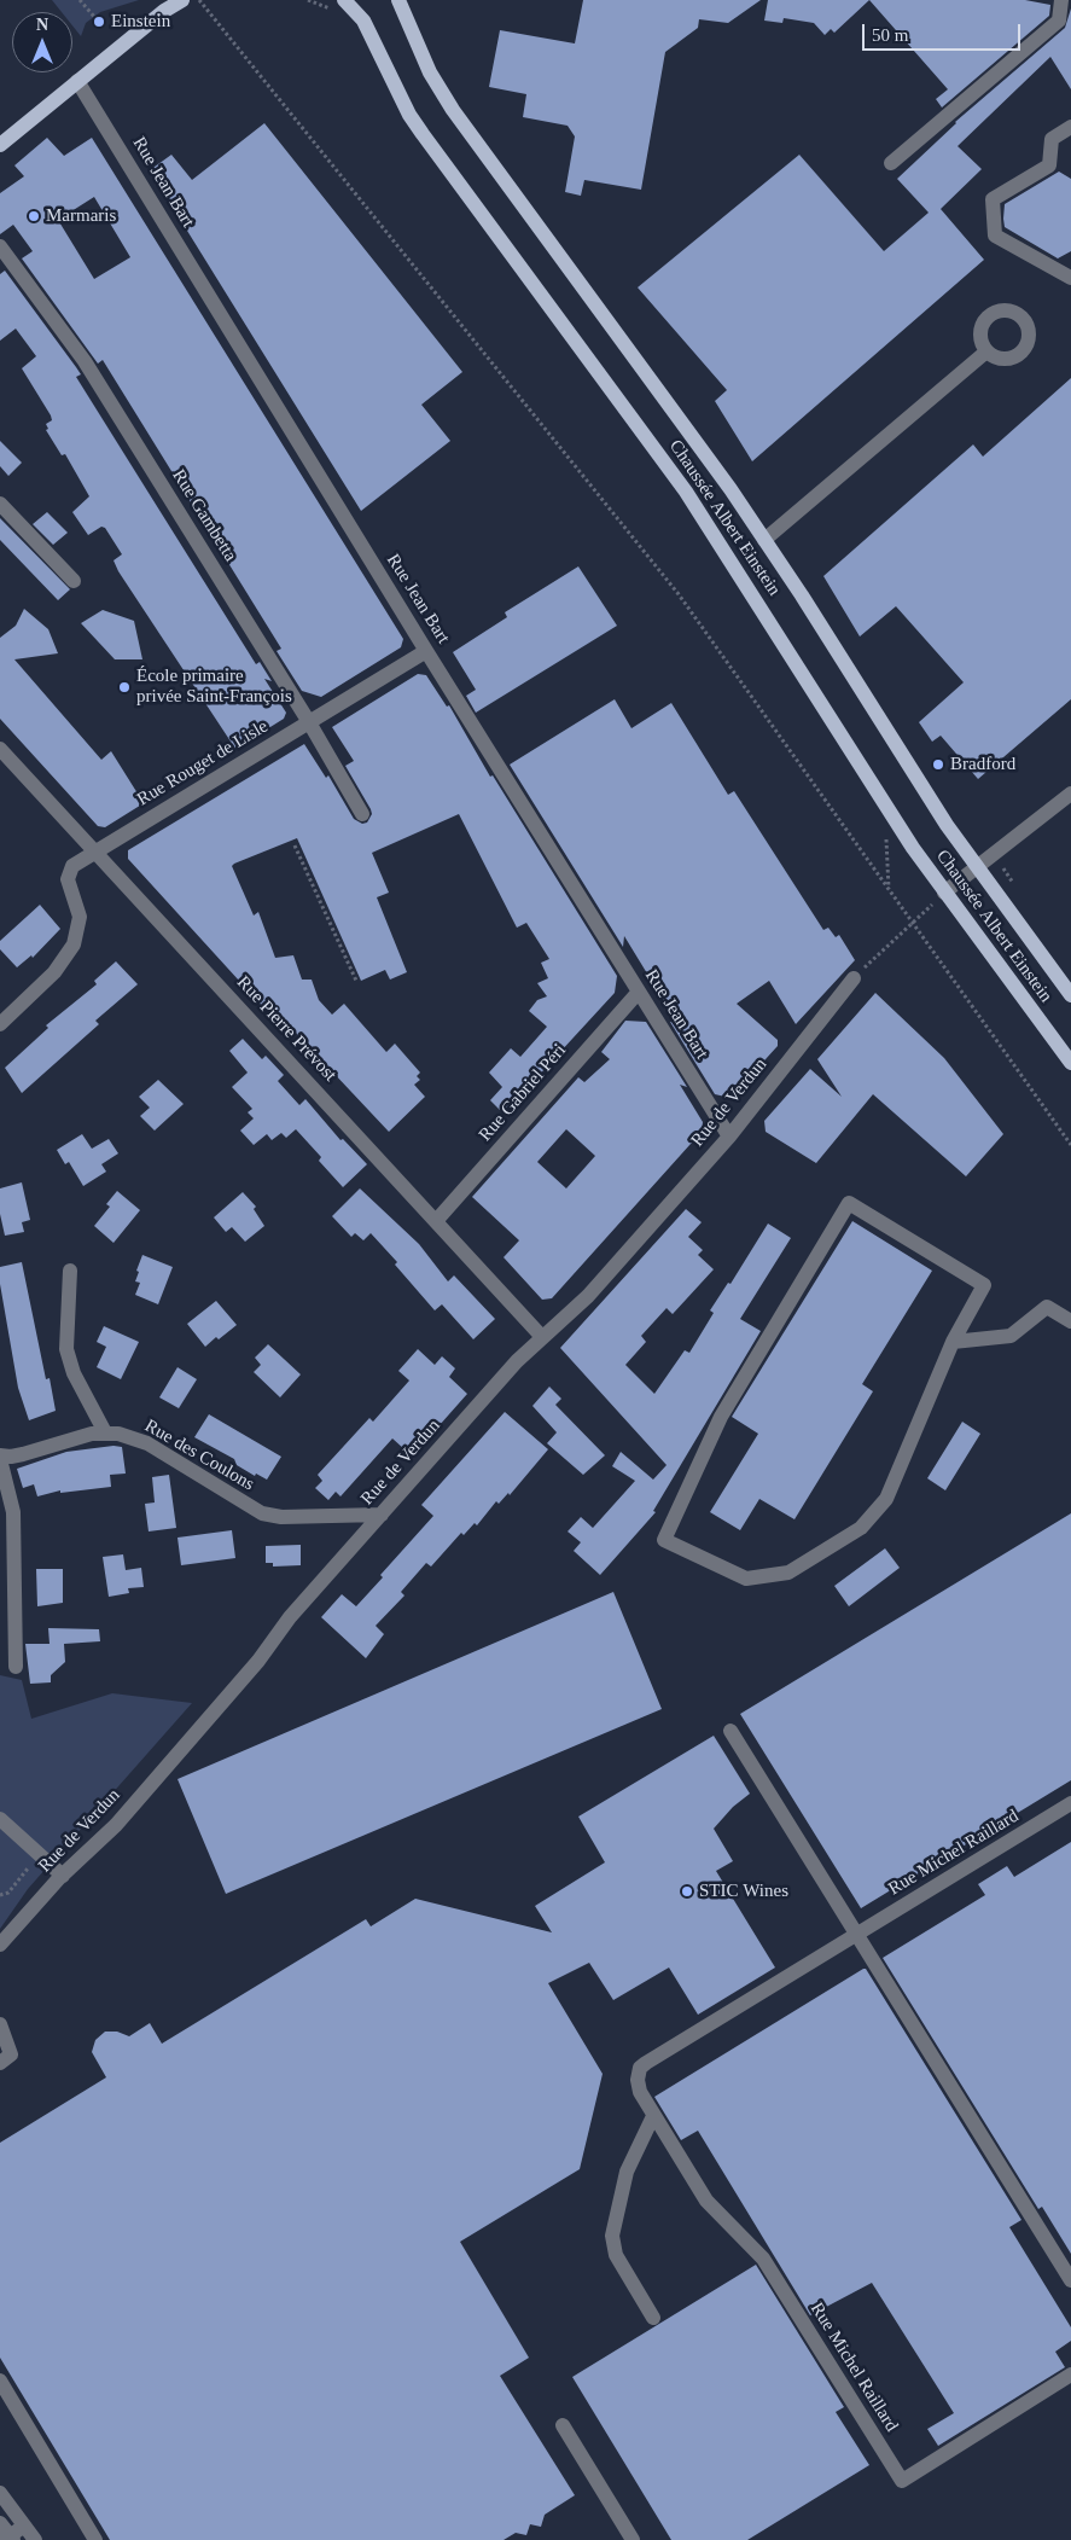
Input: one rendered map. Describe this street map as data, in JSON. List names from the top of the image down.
{
  "streets": {
    "main road": ["Chaussée Albert Einstein"],
    "street": [
      "Rue Jean Bart",
      "Rue Gambetta",
      "Rue Rouget de Lisle",
      "Rue Pierre Prévost",
      "Rue Gabriel Péri",
      "Rue de Verdun",
      "Rue des Coulons",
      "Rue Michel Raillard"
    ]
  },
  "crossings": [
    ["Rue Jean Bart", "Rue Rouget de Lisle"],
    ["Rue Jean Bart", "Rue Gabriel Péri"],
    ["Rue Jean Bart", "Rue de Verdun"],
    ["Rue Gambetta", "Rue Rouget de Lisle"],
    ["Rue Rouget de Lisle", "Rue Pierre Prévost"],
    ["Rue Pierre Prévost", "Rue Gabriel Péri"],
    ["Rue Pierre Prévost", "Rue de Verdun"],
    ["Rue de Verdun", "Rue des Coulons"]
  ],
  "places": [
    "Einstein",
    "Marmaris",
    "École primaire privée Saint-François",
    "Bradford",
    "STIC Wines"
  ],
  "scale_bar": "50 m",
  "north": "top"
}
